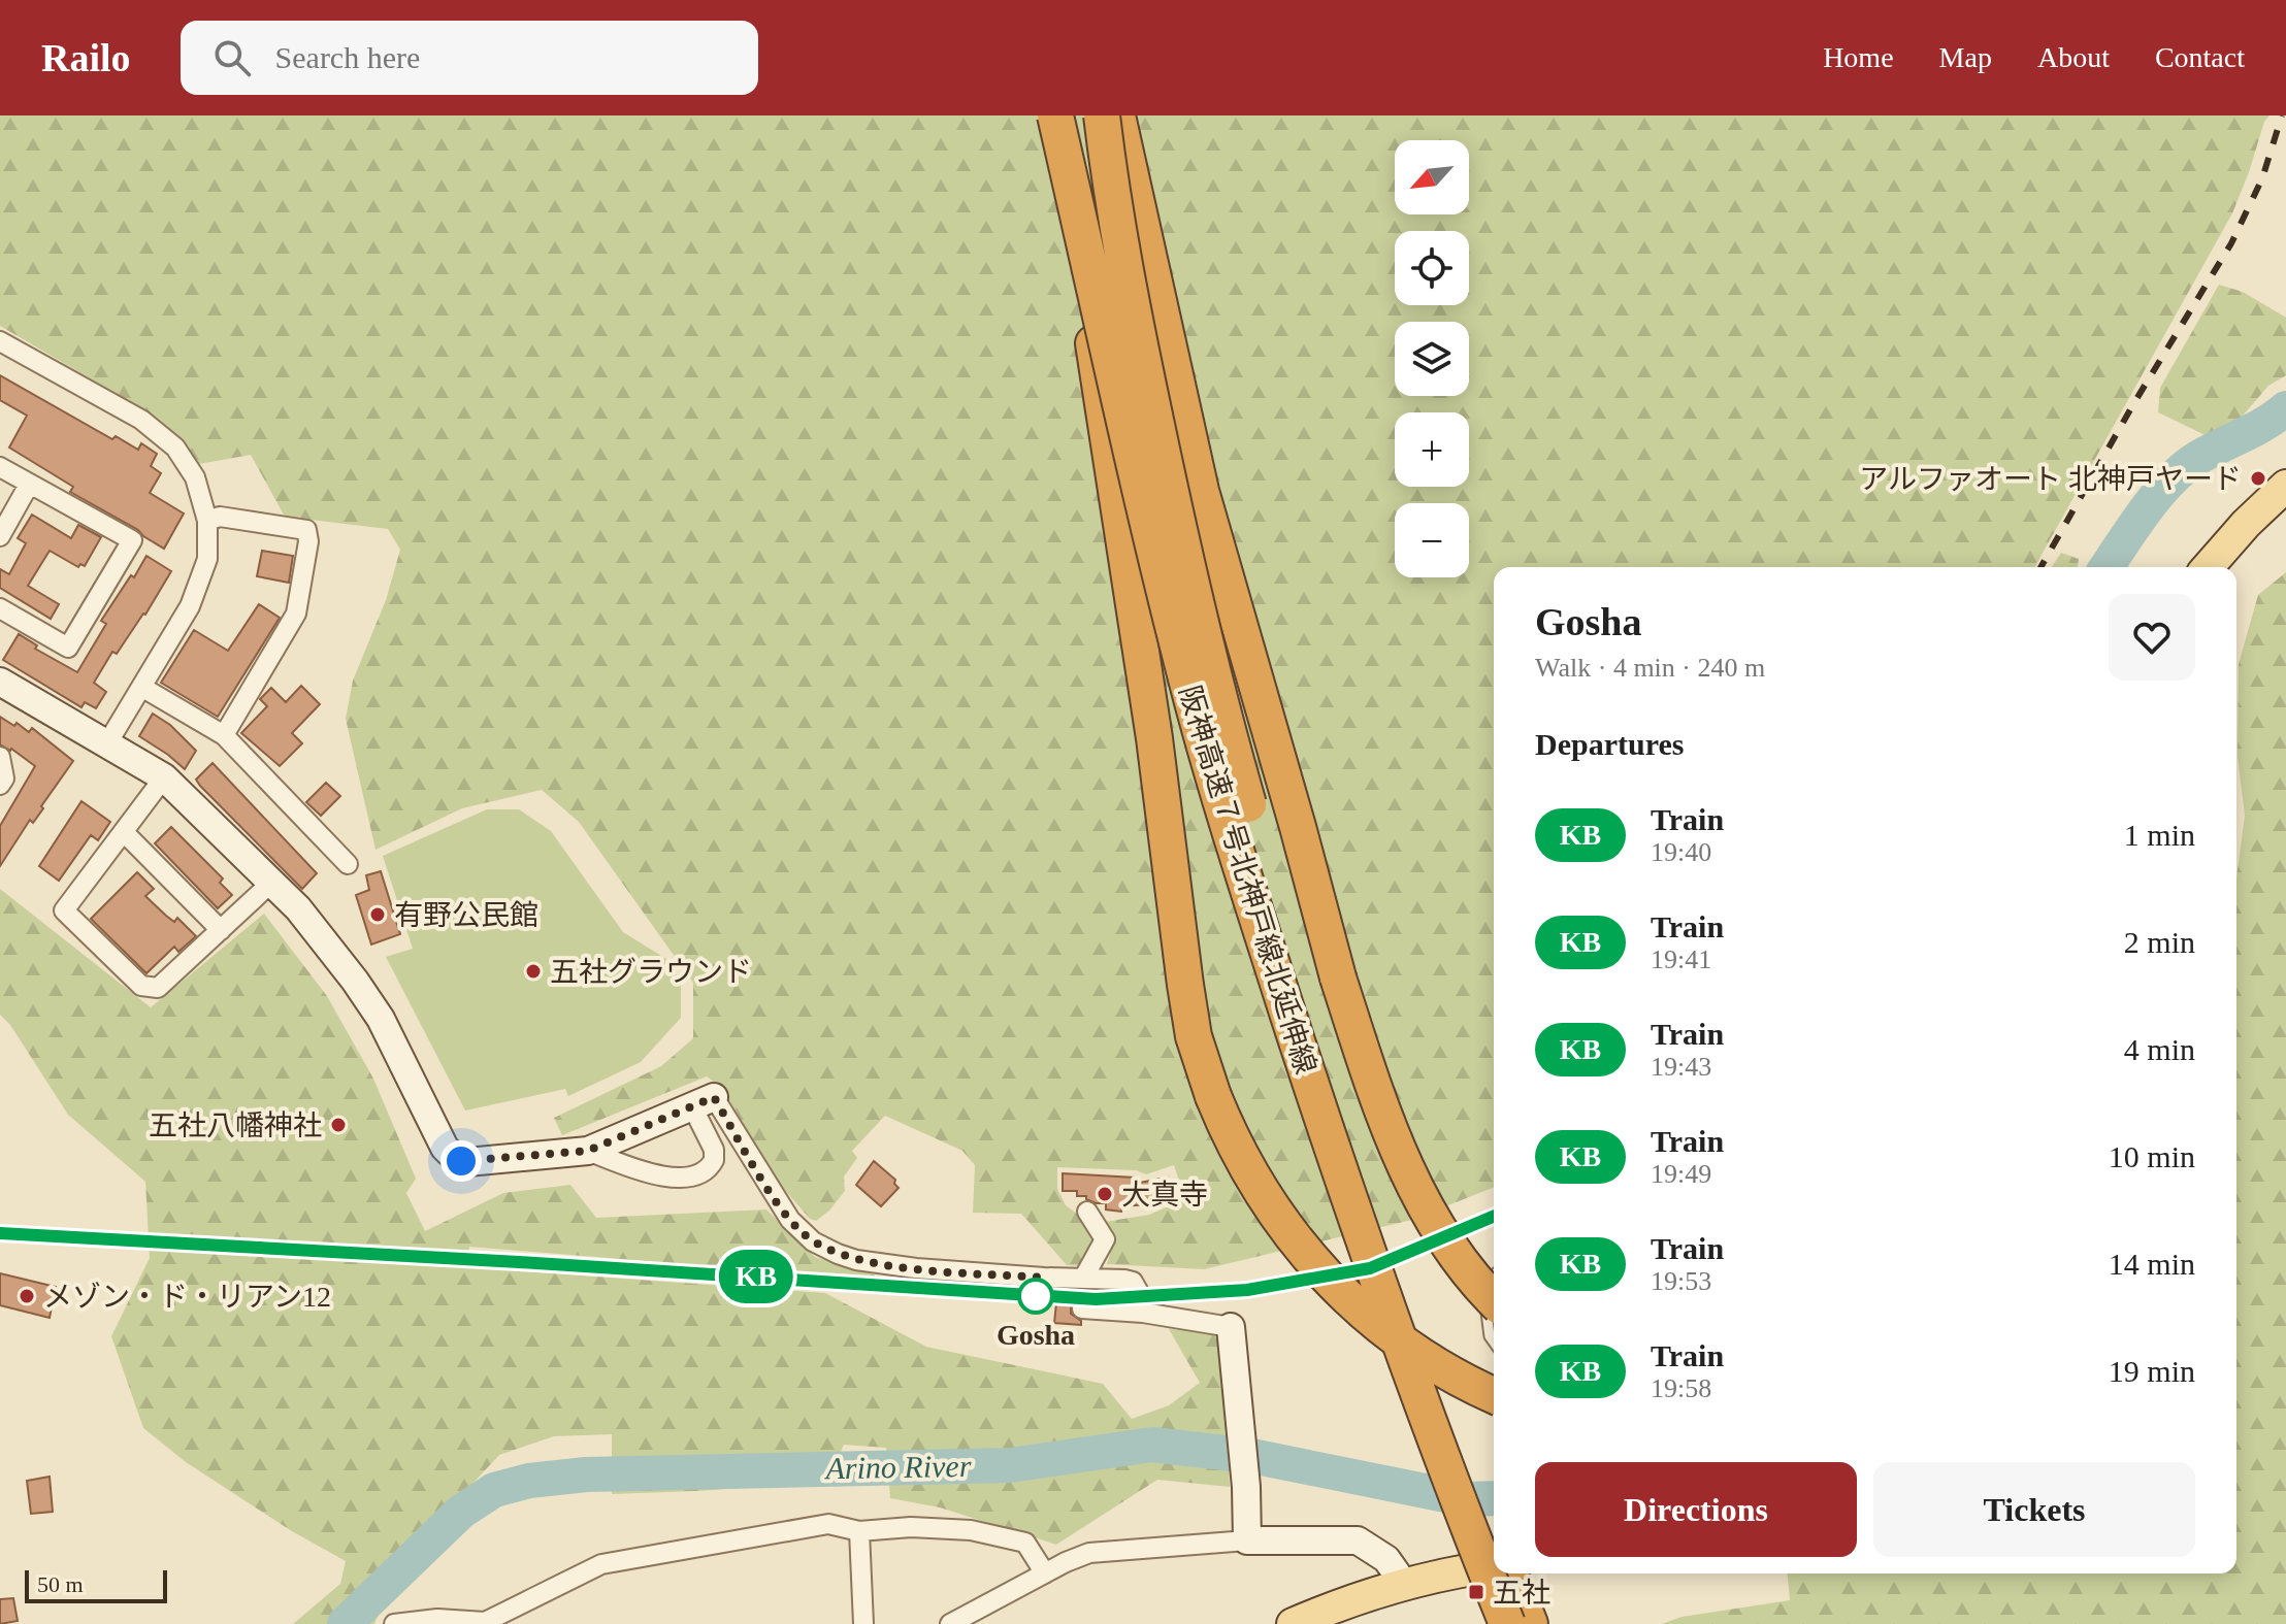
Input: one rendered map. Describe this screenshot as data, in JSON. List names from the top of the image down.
{
  "streets": {
    "highway": ["阪神高速７号北神戸線北延伸線"]
  },
  "water": ["Arino River"],
  "places": {
    "other": [
      "アルファオート 北神戸ヤード",
      "有野公民館",
      "五社グラウンド",
      "五社八幡神社",
      "大真寺",
      "メゾン・ド・リアン12",
      "Gosha"
    ],
    "transit": ["五社"]
  },
  "scale_bar": "50 m",
  "north": "bottom left",
  "page": {
    "header": "Railo",
    "search": "Search here",
    "nav": [
      "Home",
      "Map",
      "About",
      "Contact"
    ],
    "on_map": "KB",
    "map_buttons": ["+", "−"],
    "heading": [
      ["Gosha", "Walk · 4 min · 240 m"],
      "Departures"
    ],
    "list": [
      {
        "mark": "KB",
        "name": "Train",
        "note": "19:40",
        "value": "1 min"
      },
      {
        "mark": "KB",
        "name": "Train",
        "note": "19:41",
        "value": "2 min"
      },
      {
        "mark": "KB",
        "name": "Train",
        "note": "19:43",
        "value": "4 min"
      },
      {
        "mark": "KB",
        "name": "Train",
        "note": "19:49",
        "value": "10 min"
      },
      {
        "mark": "KB",
        "name": "Train",
        "note": "19:53",
        "value": "14 min"
      },
      {
        "mark": "KB",
        "name": "Train",
        "note": "19:58",
        "value": "19 min"
      }
    ],
    "buttons": ["Directions", "Tickets"],
    "scale": "50 m"
  }
}
